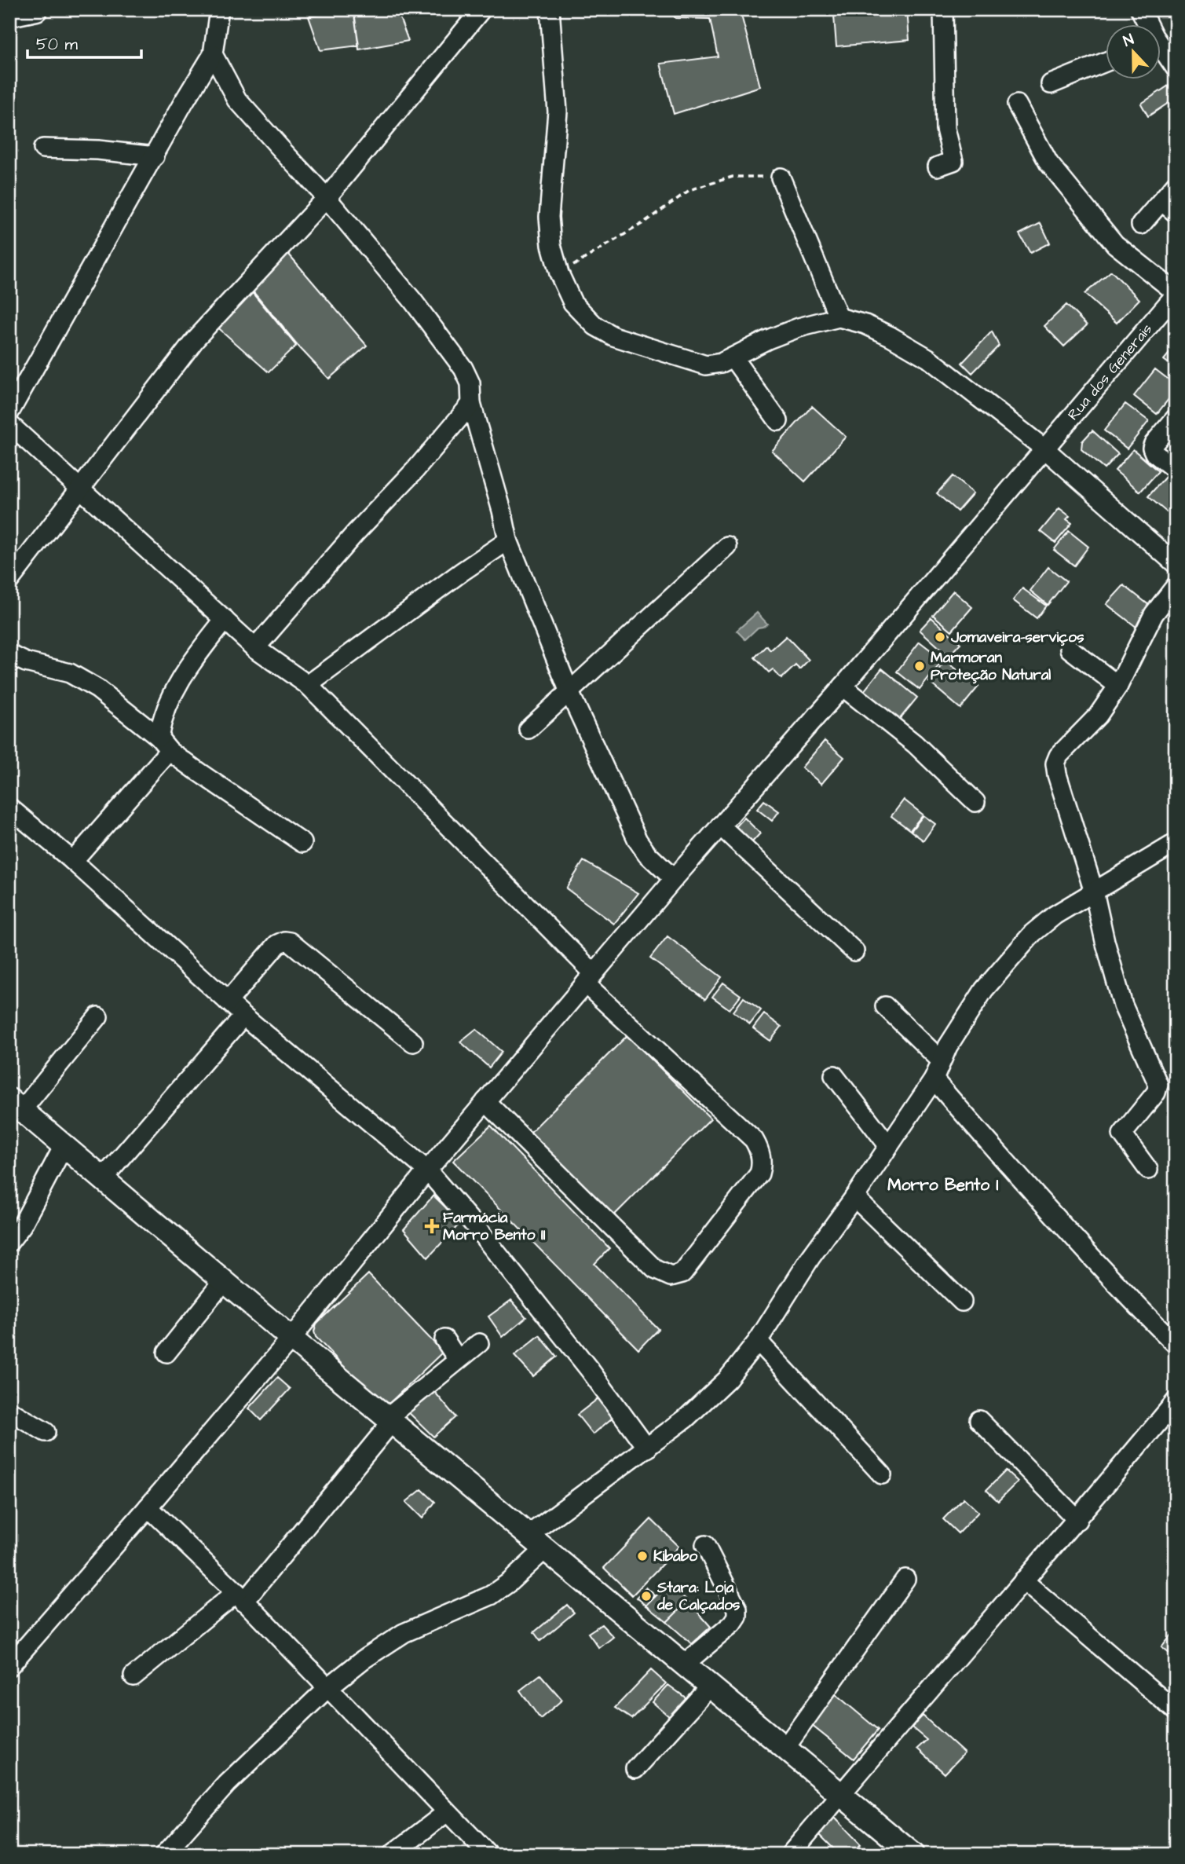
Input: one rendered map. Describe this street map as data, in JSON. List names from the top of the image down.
{
  "streets": {
    "street": ["Rua dos Generais"]
  },
  "districts": ["Morro Bento I"],
  "places": {
    "other": [
      "Jomaveira-serviços",
      "Marmoran Proteção Natural",
      "Kibabo",
      "Stara: Loja de Calçados"
    ],
    "health": ["Farmácia Morro Bento II"]
  },
  "scale_bar": "50 m",
  "north": "top"
}
